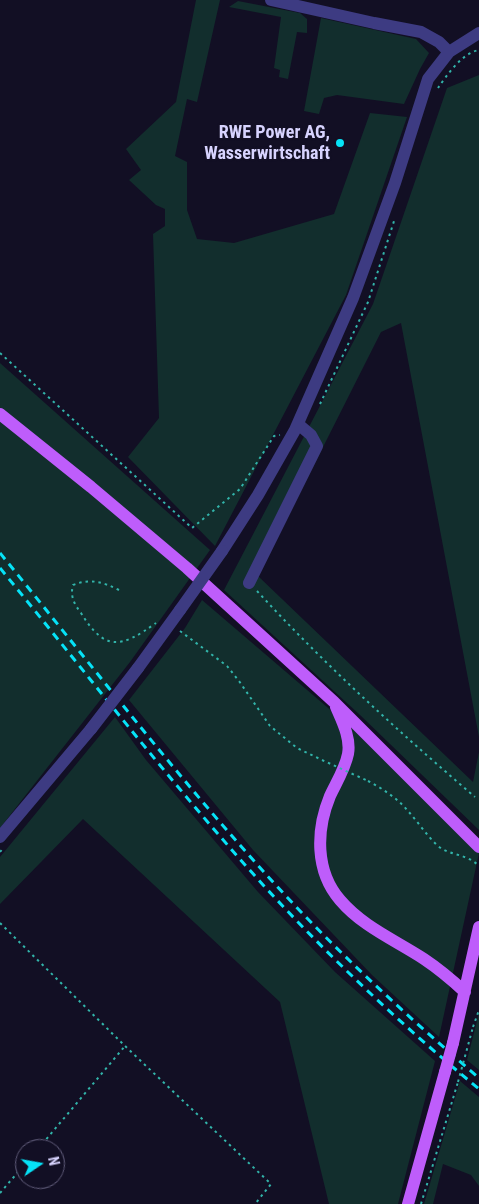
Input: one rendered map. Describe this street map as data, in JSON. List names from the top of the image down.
{
  "places": ["RWE Power AG, Wasserwirtschaft"],
  "north": "right"
}
